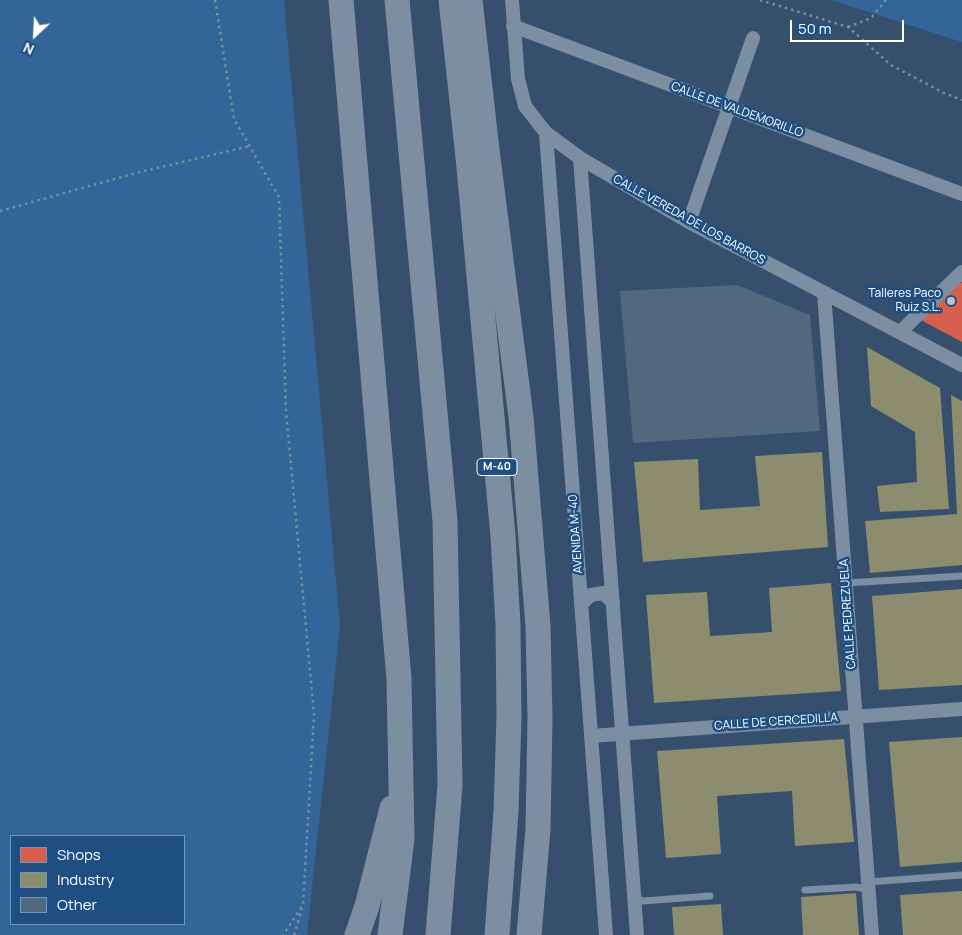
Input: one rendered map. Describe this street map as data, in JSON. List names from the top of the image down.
{
  "streets": {
    "highway": ["M-40"],
    "street": [
      "CALLE DE VALDEMORILLO",
      "CALLE VEREDA DE LOS BARROS",
      "AVENIDA M-40",
      "CALLE PEDREZUELA",
      "CALLE DE CERCEDILLA"
    ]
  },
  "crossings": [
    ["CALLE DE VALDEMORILLO", "CALLE VEREDA DE LOS BARROS"],
    ["CALLE VEREDA DE LOS BARROS", "AVENIDA M-40"],
    ["CALLE VEREDA DE LOS BARROS", "CALLE PEDREZUELA"],
    ["AVENIDA M-40", "CALLE DE CERCEDILLA"],
    ["CALLE PEDREZUELA", "CALLE DE CERCEDILLA"]
  ],
  "places": ["Talleres Paco Ruiz S.L."],
  "legend": ["Shops", "Industry", "Other"],
  "scale_bar": "50 m",
  "north": "bottom left"
}
